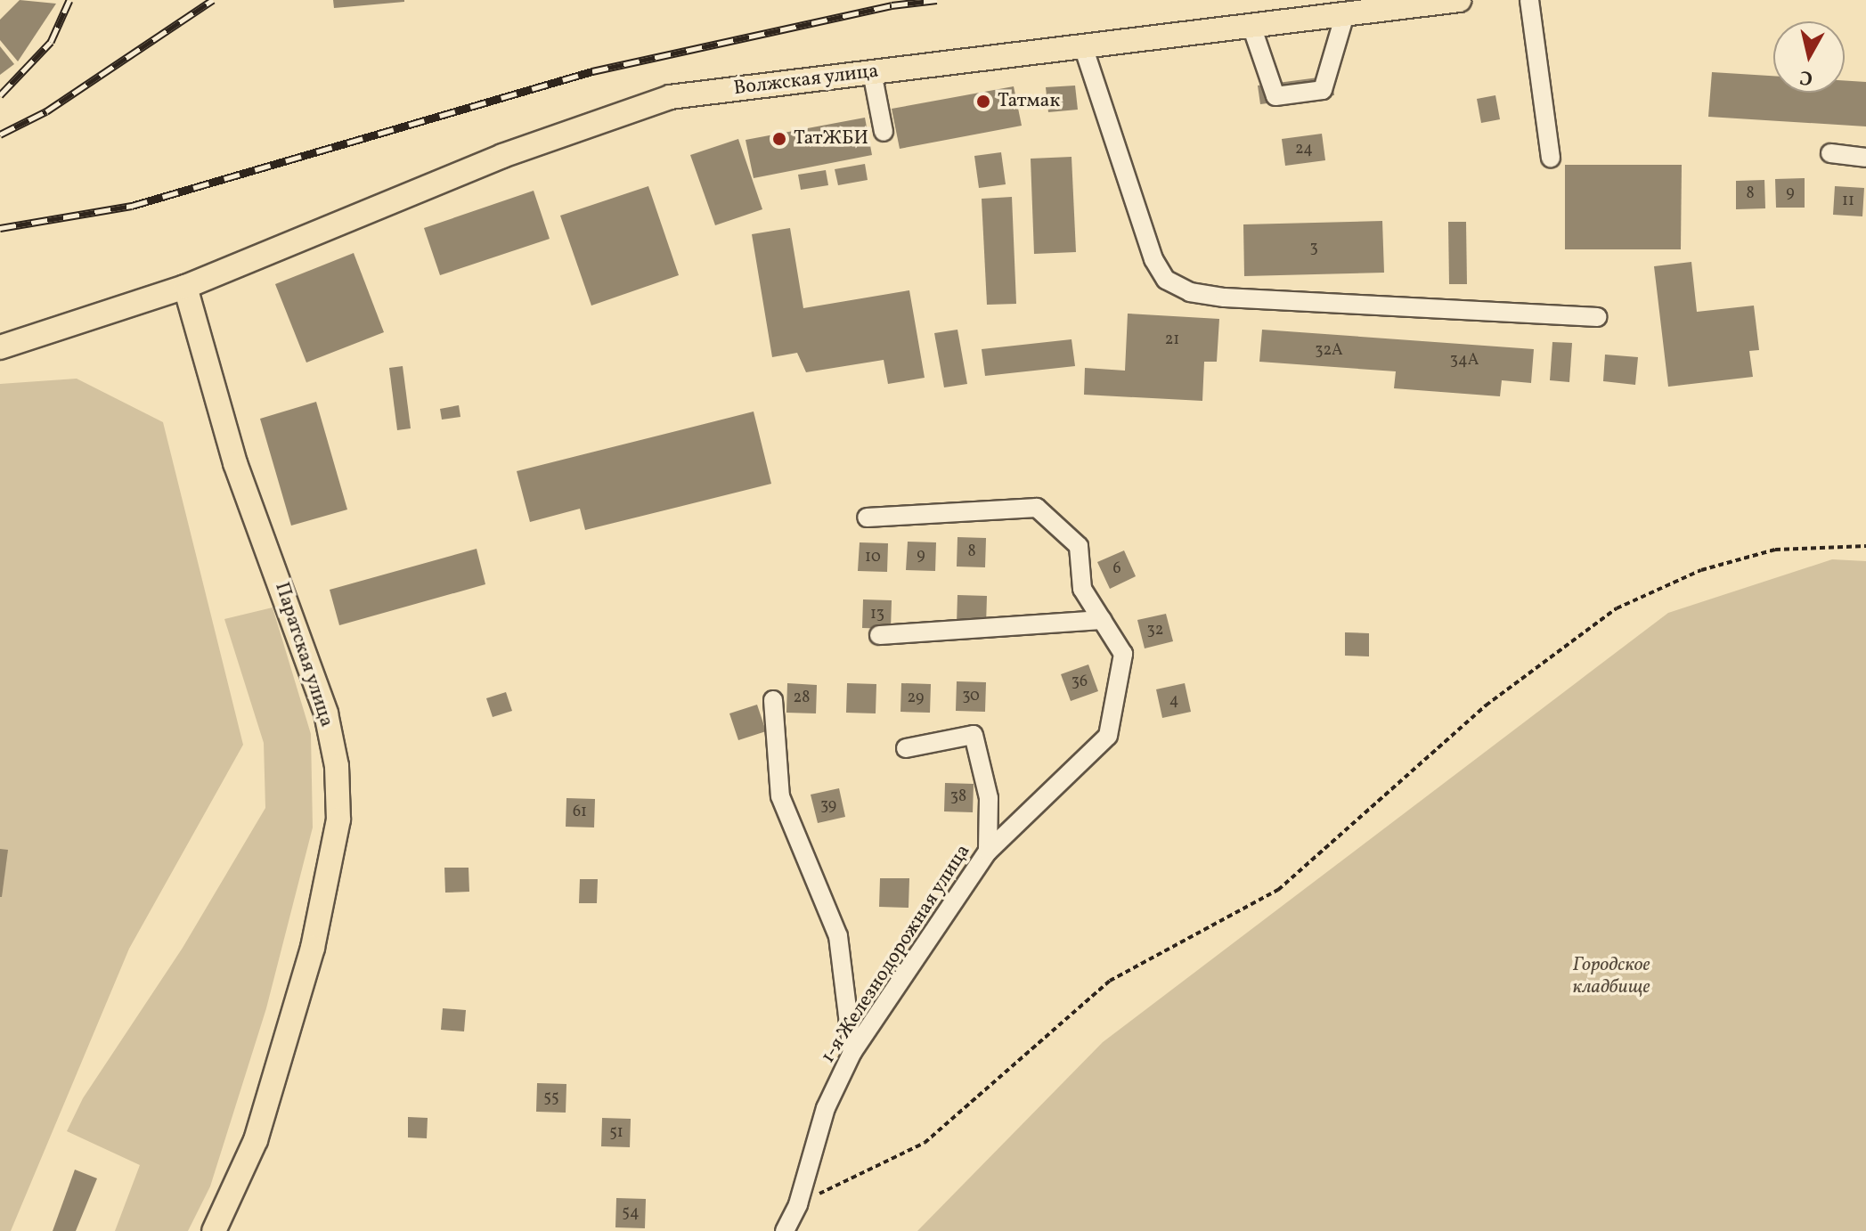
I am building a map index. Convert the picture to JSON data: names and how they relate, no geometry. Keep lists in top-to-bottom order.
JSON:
{
  "streets": {
    "main road": ["Волжская улица", "Паратская улица"],
    "street": ["1-я Железнодорожная улица"]
  },
  "crossings": [
    ["Волжская улица", "Паратская улица"]
  ],
  "parks": ["Городское кладбище"],
  "places": ["Татмак", "ТатЖБИ"],
  "house_numbers": [
    "24",
    "9",
    "8",
    "11",
    "3",
    "21",
    "32А",
    "34А",
    "8",
    "9",
    "10",
    "6",
    "13",
    "32",
    "36",
    "30",
    "28",
    "29",
    "4",
    "38",
    "39",
    "61",
    "55",
    "51",
    "54"
  ],
  "north": "bottom"
}
